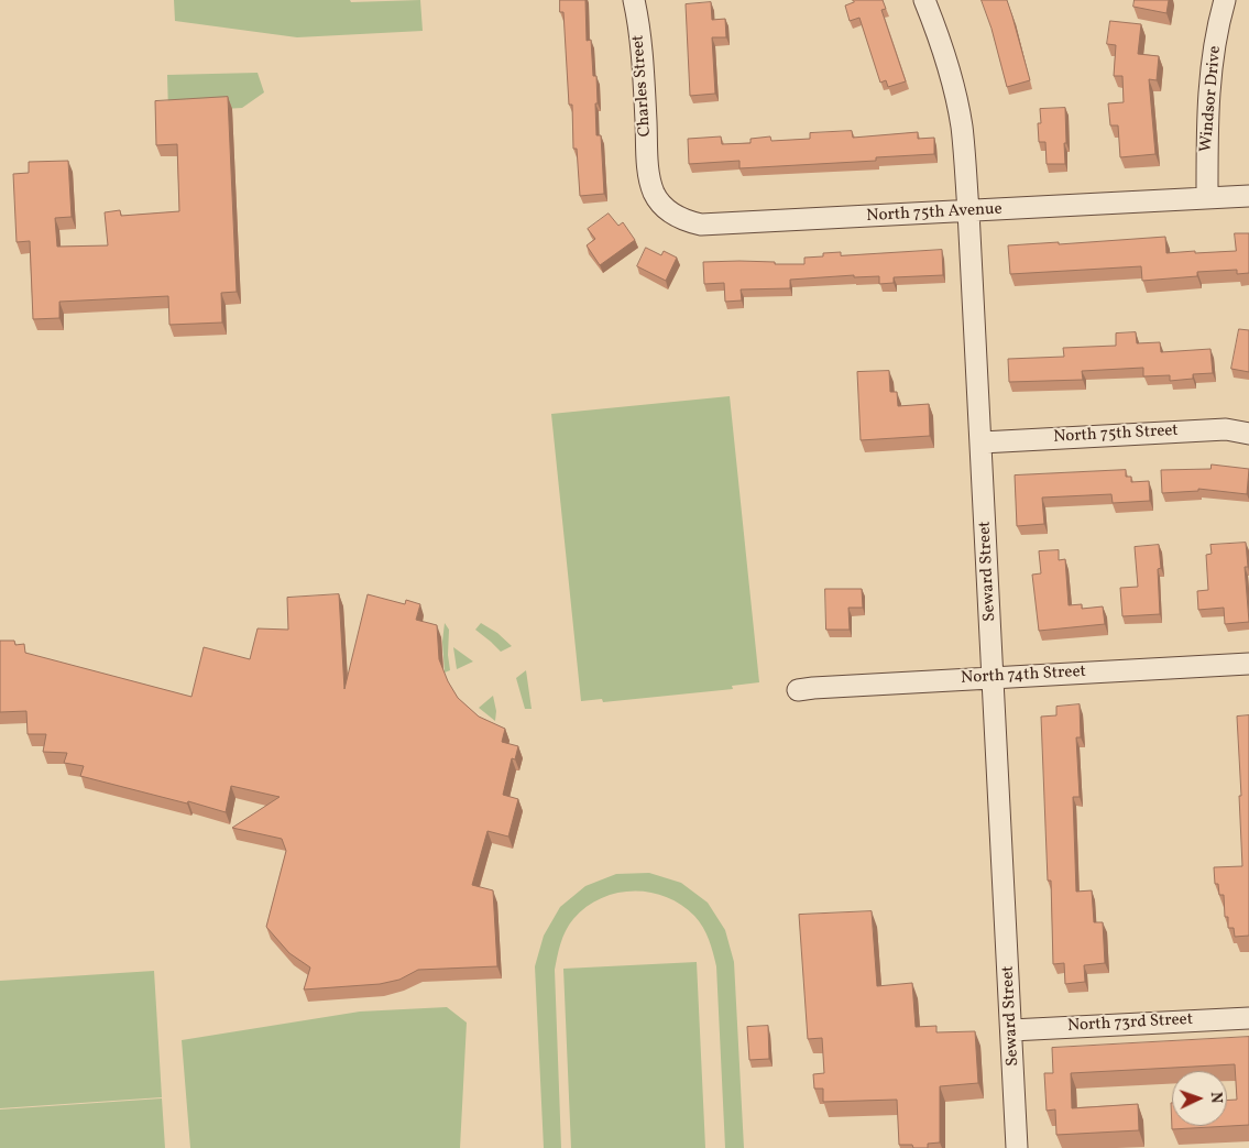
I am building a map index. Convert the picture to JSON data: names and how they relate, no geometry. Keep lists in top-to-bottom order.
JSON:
{
  "streets": {
    "street": [
      "Charles Street",
      "Windsor Drive",
      "North 75th Avenue",
      "North 75th Street",
      "Seward Street",
      "North 74th Street",
      "North 73rd Street"
    ]
  },
  "crossings": [
    ["Charles Street", "North 75th Avenue"],
    ["Windsor Drive", "North 75th Avenue"],
    ["North 75th Avenue", "Seward Street"],
    ["North 75th Street", "Seward Street"],
    ["Seward Street", "North 74th Street"],
    ["Seward Street", "North 73rd Street"]
  ],
  "north": "right"
}
